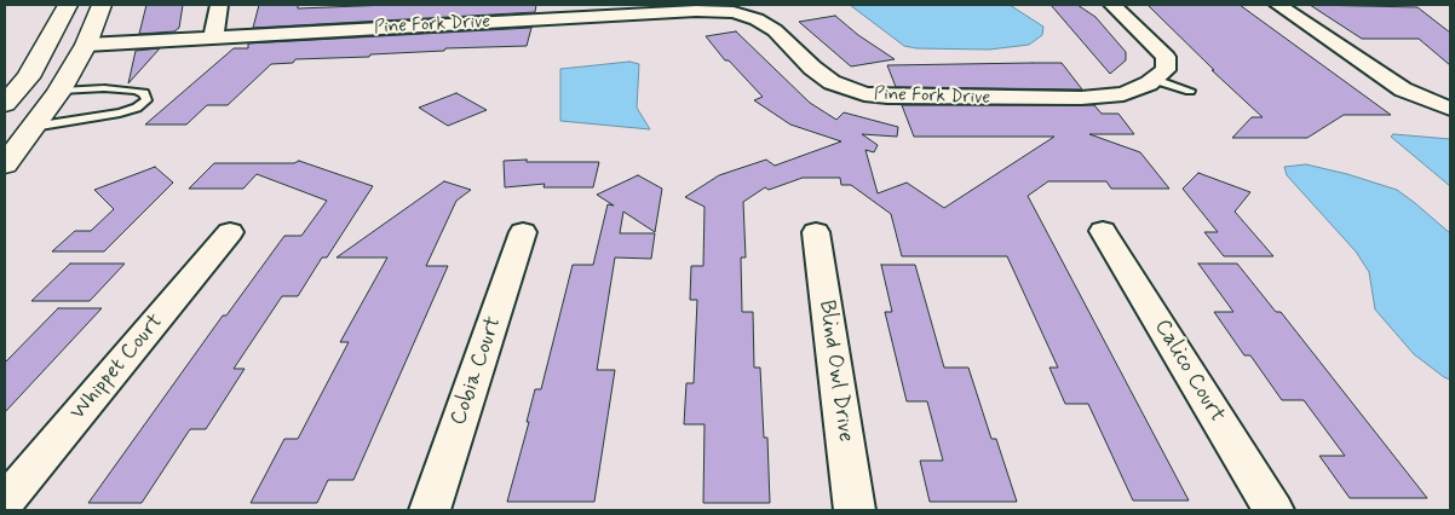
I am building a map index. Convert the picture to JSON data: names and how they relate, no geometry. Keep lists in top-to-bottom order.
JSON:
{
  "streets": {
    "street": [
      "Pine Fork Drive",
      "Whippet Court",
      "Cobia Court",
      "Blind Owl Drive",
      "Calico Court"
    ]
  }
}
